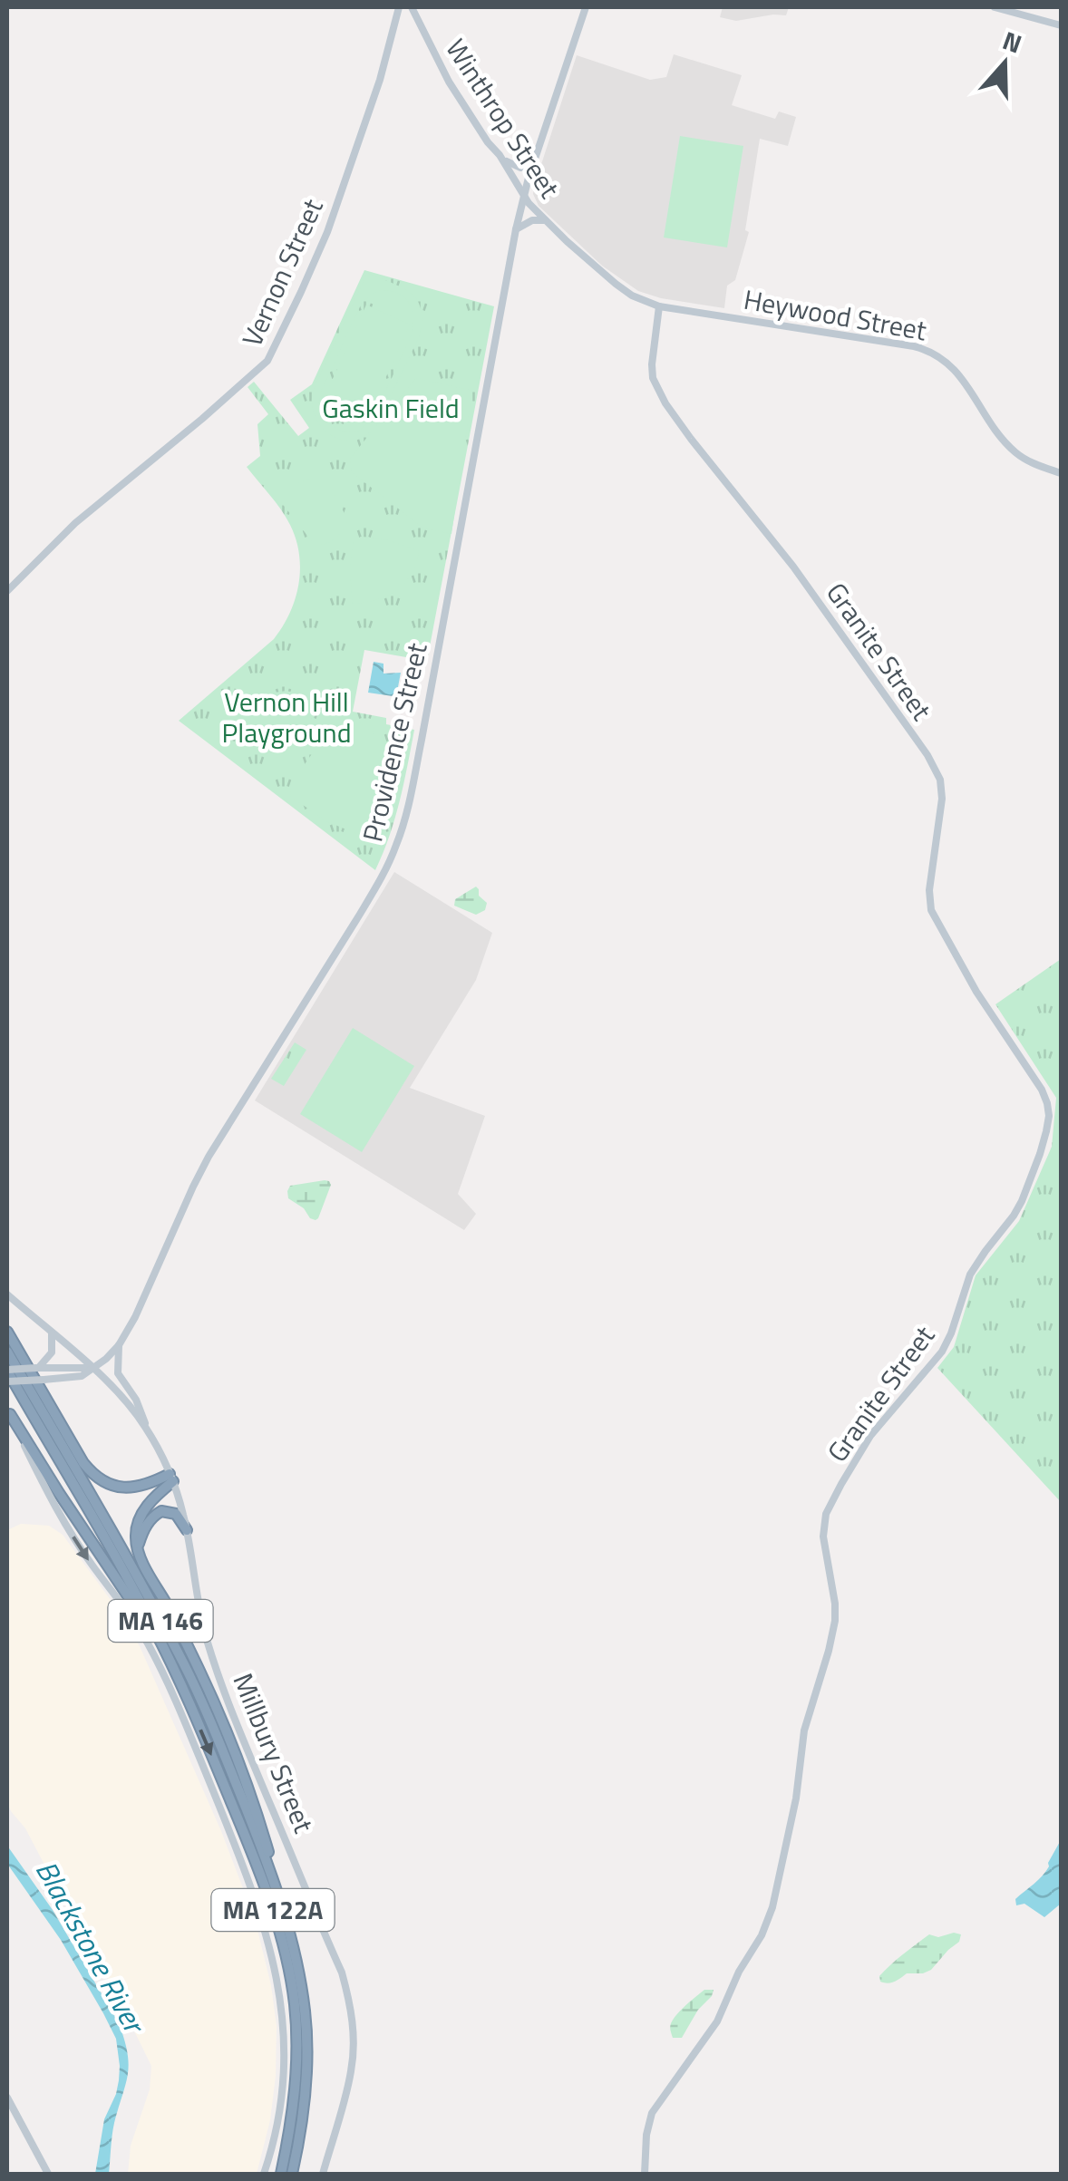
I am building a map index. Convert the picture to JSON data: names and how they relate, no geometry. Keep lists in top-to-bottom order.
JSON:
{
  "streets": {
    "highway": ["MA 146", "MA 122A"],
    "street": [
      "Winthrop Street",
      "Vernon Street",
      "Heywood Street",
      "Granite Street",
      "Providence Street",
      "Millbury Street"
    ]
  },
  "crossings": [
    ["Winthrop Street", "Heywood Street"],
    ["Winthrop Street", "Granite Street"],
    ["Winthrop Street", "Providence Street"],
    ["Heywood Street", "Granite Street"],
    ["Providence Street", "Millbury Street"],
    ["MA 146", "MA 122A"]
  ],
  "water": ["Blackstone River"],
  "parks": ["Gaskin Field", "Vernon Hill Playground"],
  "north": "top"
}
